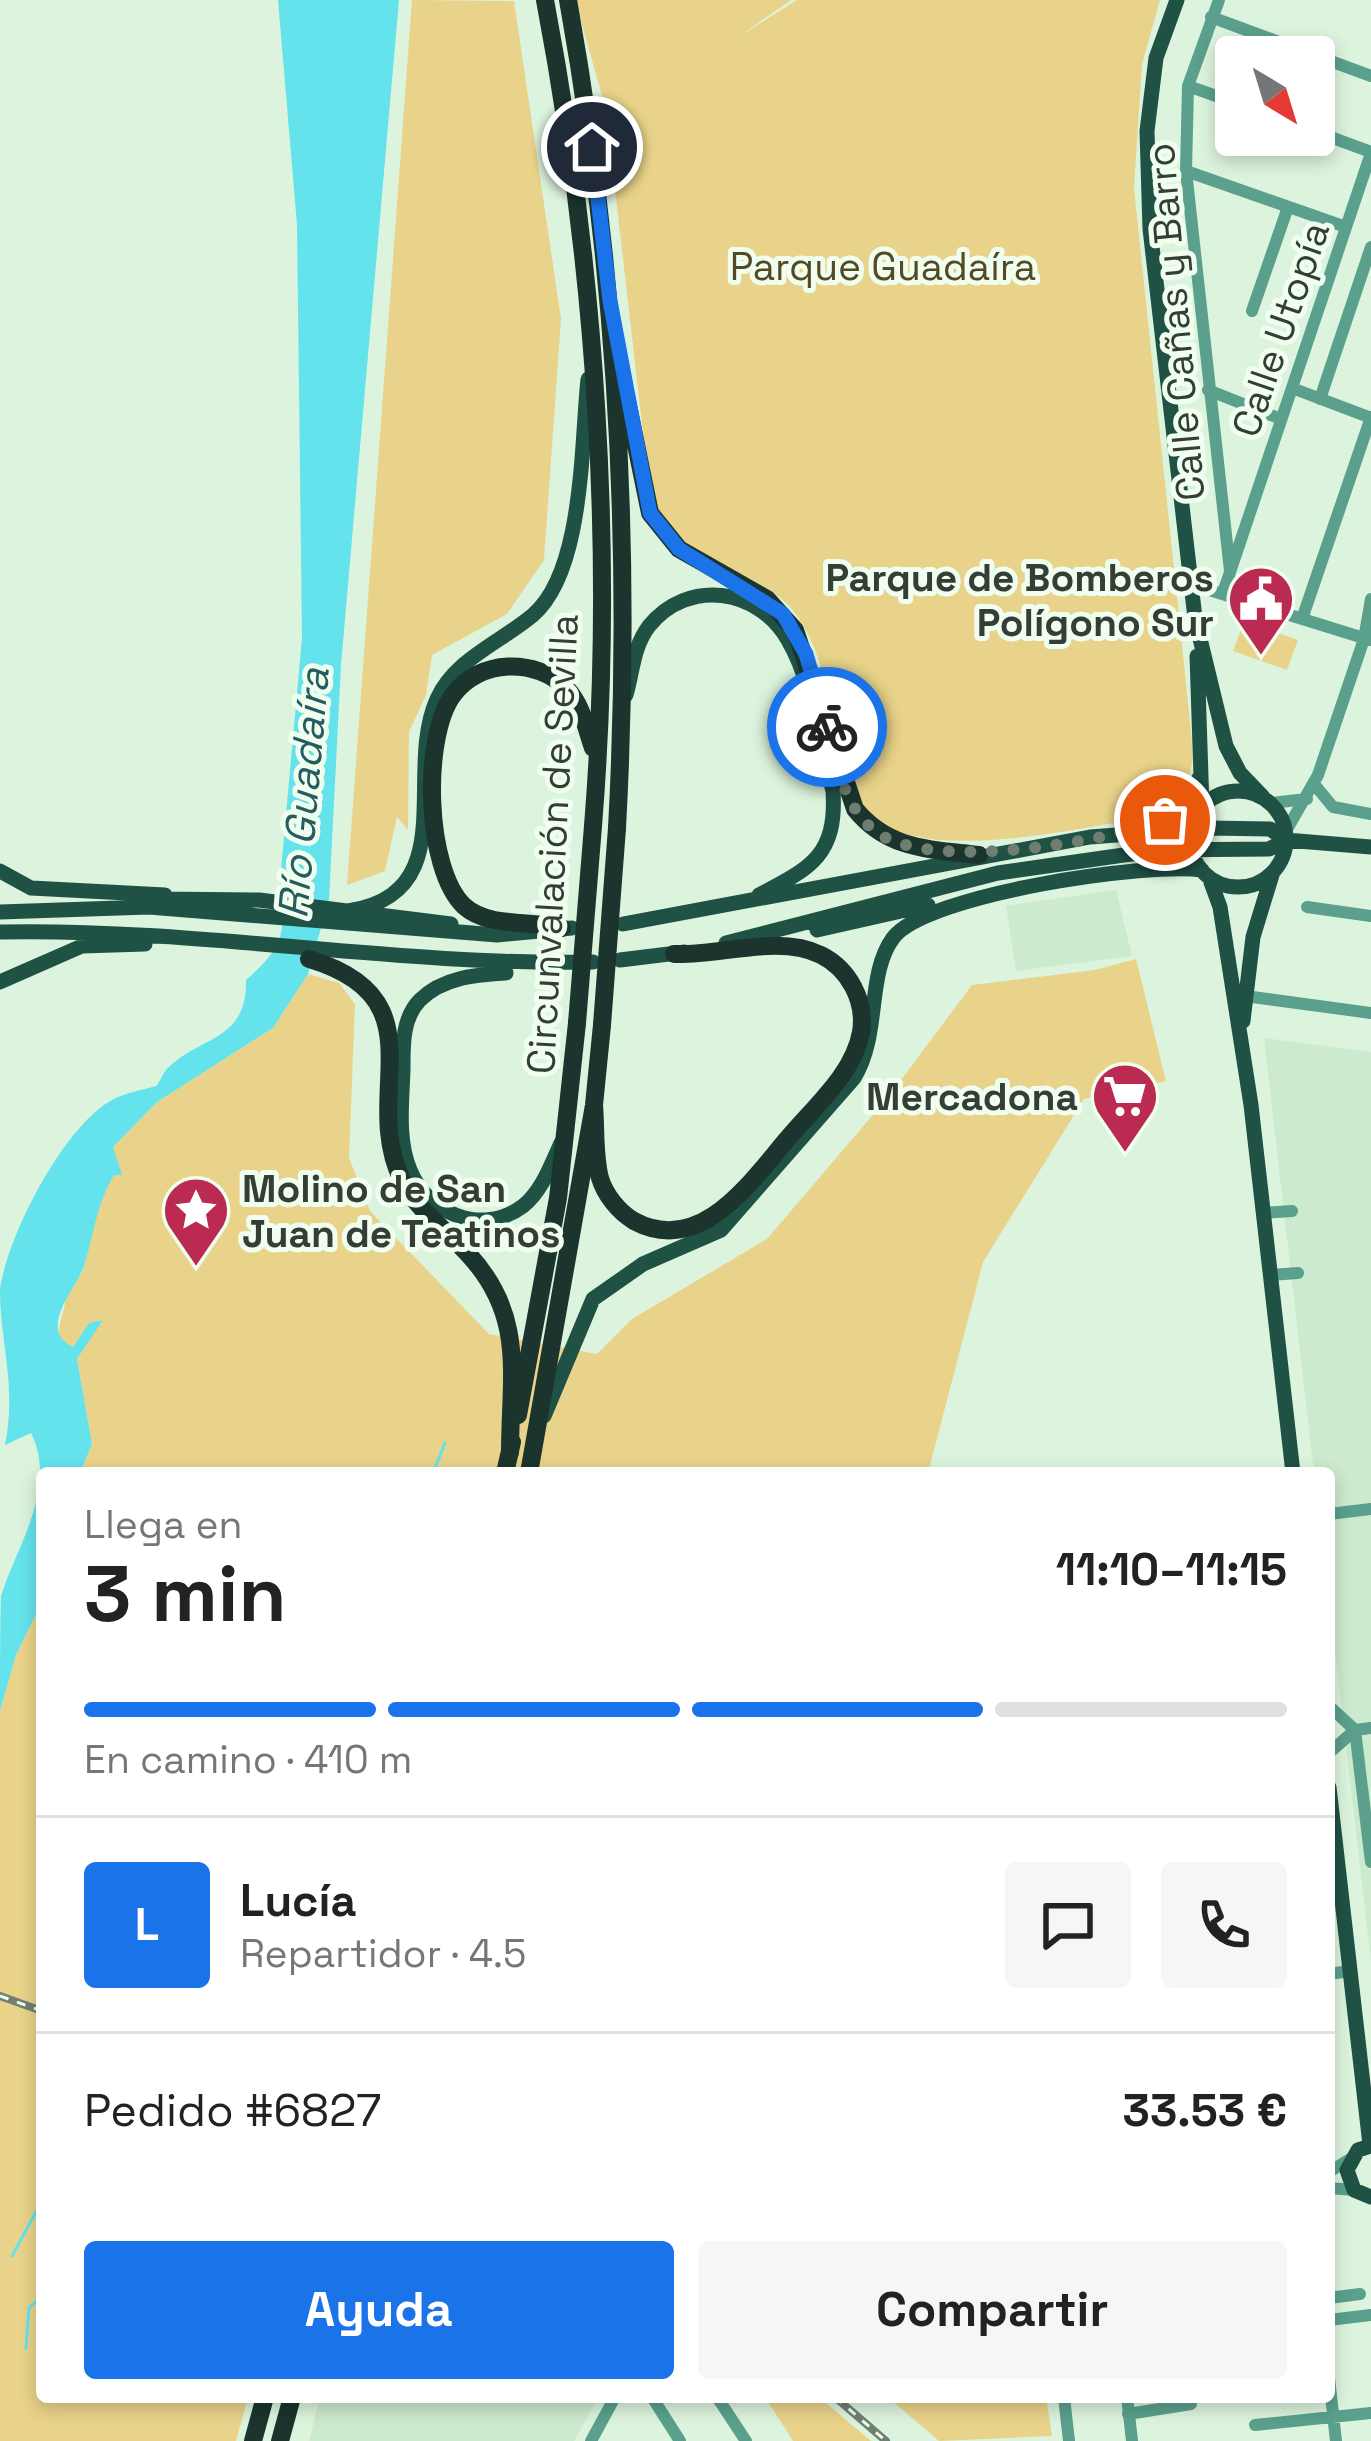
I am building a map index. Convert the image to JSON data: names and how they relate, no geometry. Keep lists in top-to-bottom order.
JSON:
{
  "streets": {
    "highway": ["Circunvalación de Sevilla"],
    "street": ["Calle Cañas y Barro", "Calle Utopía"]
  },
  "crossings": [
    ["Calle Cañas y Barro", "Calle Utopía"]
  ],
  "water": ["Río Guadaíra"],
  "parks": ["Parque Guadaíra"],
  "places": {
    "public building": ["Parque de Bomberos Polígono Sur"],
    "supermarket": ["Mercadona"],
    "place": ["Molino de San Juan de Teatinos"]
  },
  "north": "bottom right",
  "page": {
    "heading": ["3 min", "Llega en", "11:10–11:15"],
    "panel": [
      "Lucía",
      "Repartidor · 4.5",
      "Pedido #6827",
      "33.53 €"
    ],
    "bar": "En camino · 410 m",
    "round": "L",
    "buttons": ["Ayuda", "Compartir"]
  }
}
